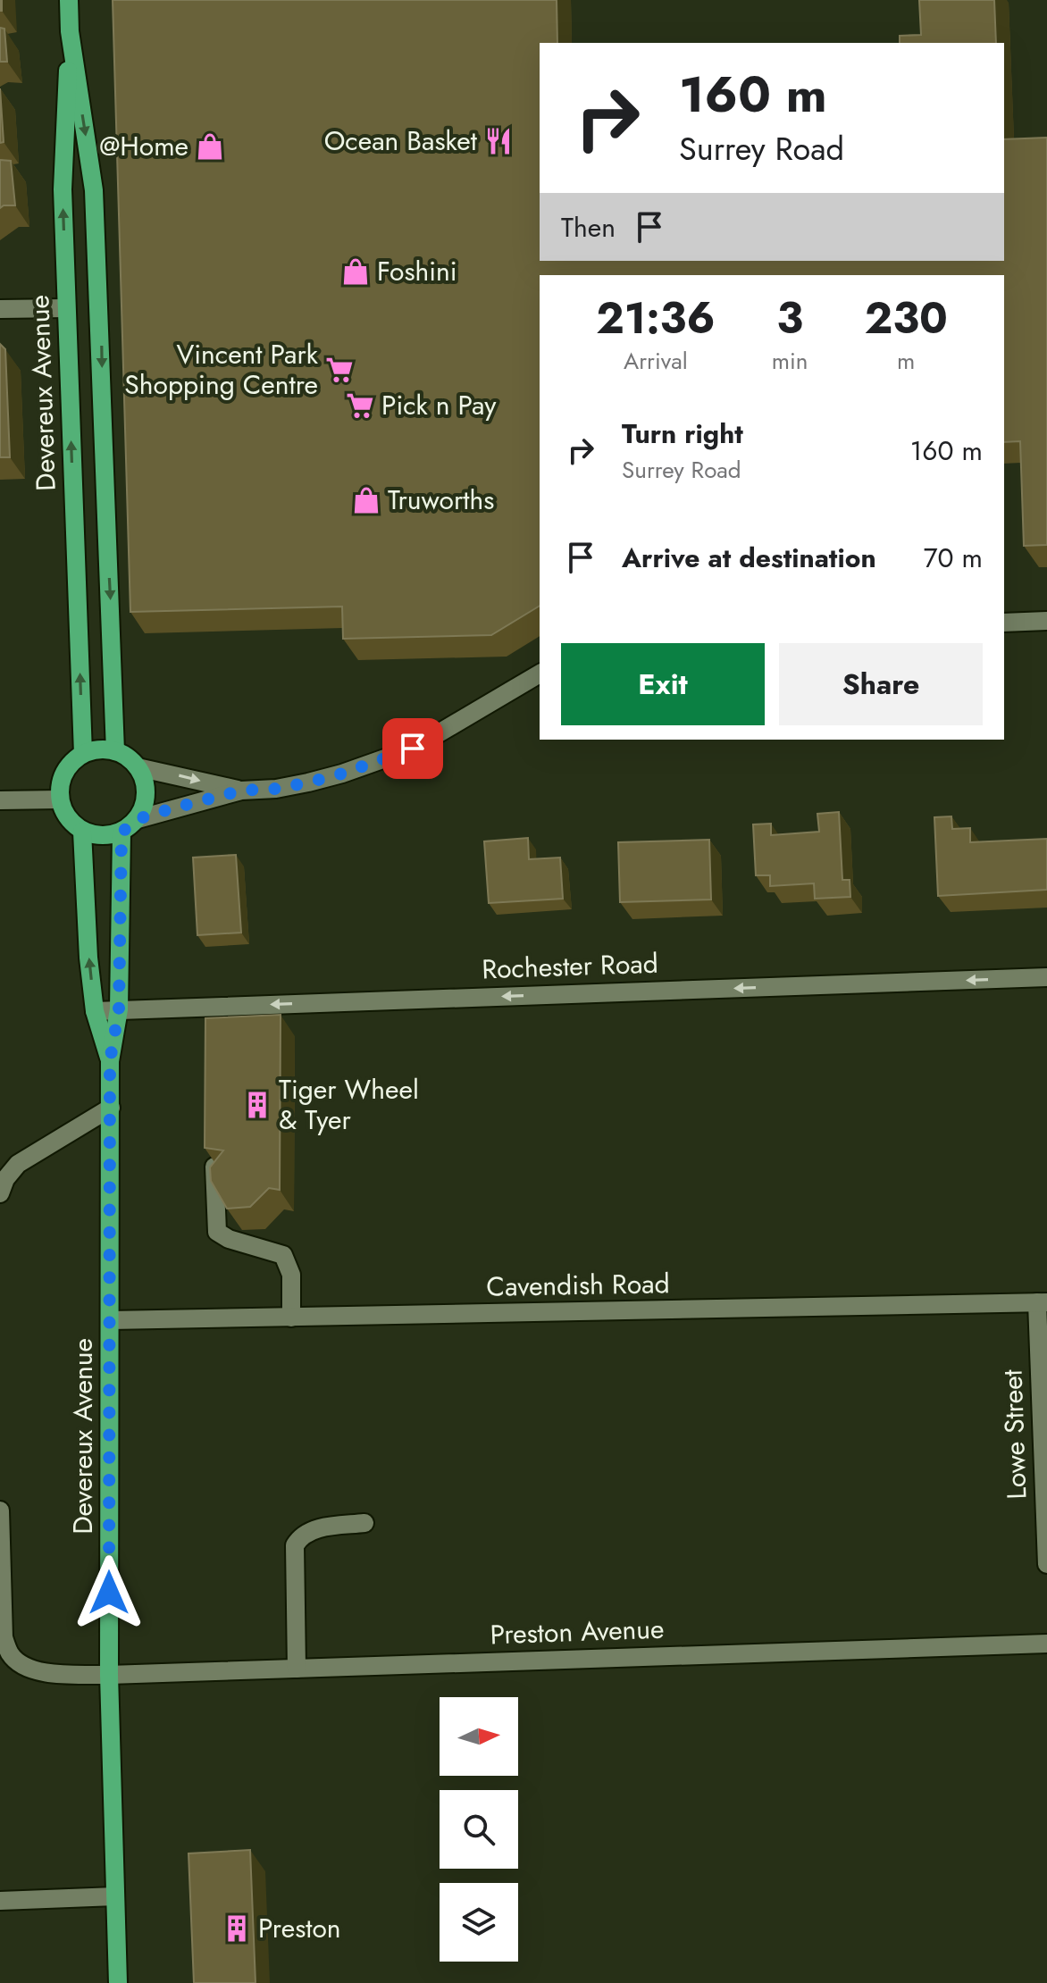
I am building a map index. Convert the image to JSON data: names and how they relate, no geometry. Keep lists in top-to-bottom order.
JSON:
{
  "streets": {
    "main road": ["Devereux Avenue"],
    "street": [
      "Rochester Road",
      "Cavendish Road",
      "Lowe Street",
      "Preston Avenue"
    ]
  },
  "crossings": [
    ["Devereux Avenue", "Rochester Road"],
    ["Devereux Avenue", "Cavendish Road"],
    ["Devereux Avenue", "Preston Avenue"],
    ["Cavendish Road", "Lowe Street"]
  ],
  "one_way": ["Rochester Road"],
  "places": {
    "restaurant": ["Ocean Basket"],
    "shop": ["@Home", "Foshini", "Truworths"],
    "supermarket": ["Vincent Park Shopping Centre", "Pick n Pay"],
    "building": ["Tiger Wheel & Tyer", "Preston"]
  },
  "north": "right",
  "page": {
    "turn": ["160 m", "Surrey Road"],
    "then": "Then",
    "eta": [
      "21:36",
      "Arrival",
      "3",
      "min",
      "230",
      "m"
    ],
    "list": [
      {
        "name": "Turn right",
        "note": "Surrey Road",
        "value": "160 m"
      },
      {
        "name": "Arrive at destination",
        "value": "70 m"
      }
    ],
    "buttons": ["Exit", "Share"]
  }
}
